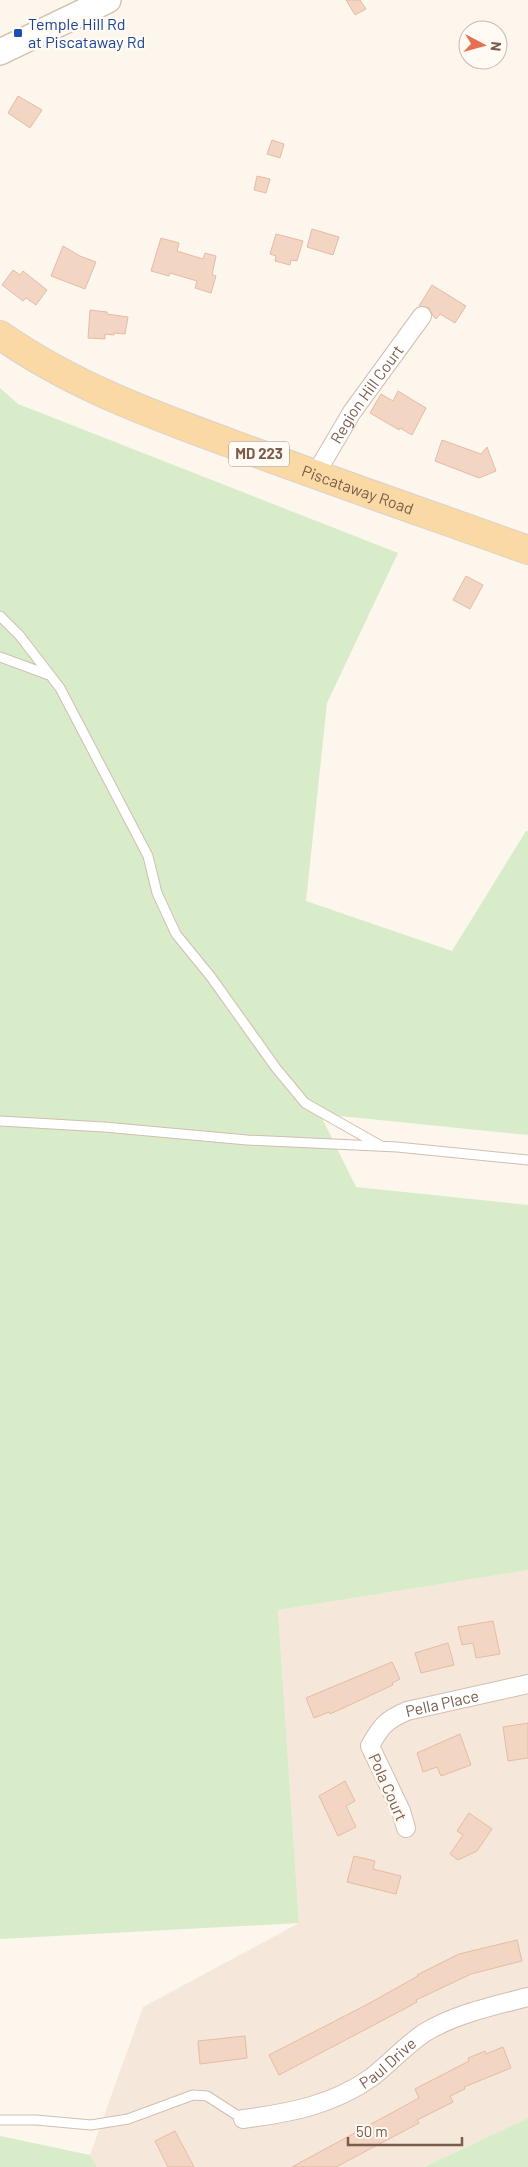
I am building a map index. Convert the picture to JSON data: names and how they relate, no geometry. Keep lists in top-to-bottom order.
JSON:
{
  "streets": {
    "main road": ["MD 223", "Piscataway Road"],
    "street": [
      "Region Hill Court",
      "Pella Place",
      "Pola Court",
      "Paul Drive"
    ]
  },
  "crossings": [
    ["Region Hill Court", "Piscataway Road"],
    ["Pella Place", "Pola Court"]
  ],
  "places": {
    "transit": ["Temple Hill Rd at Piscataway Rd"]
  },
  "scale_bar": "50 m",
  "north": "right"
}
